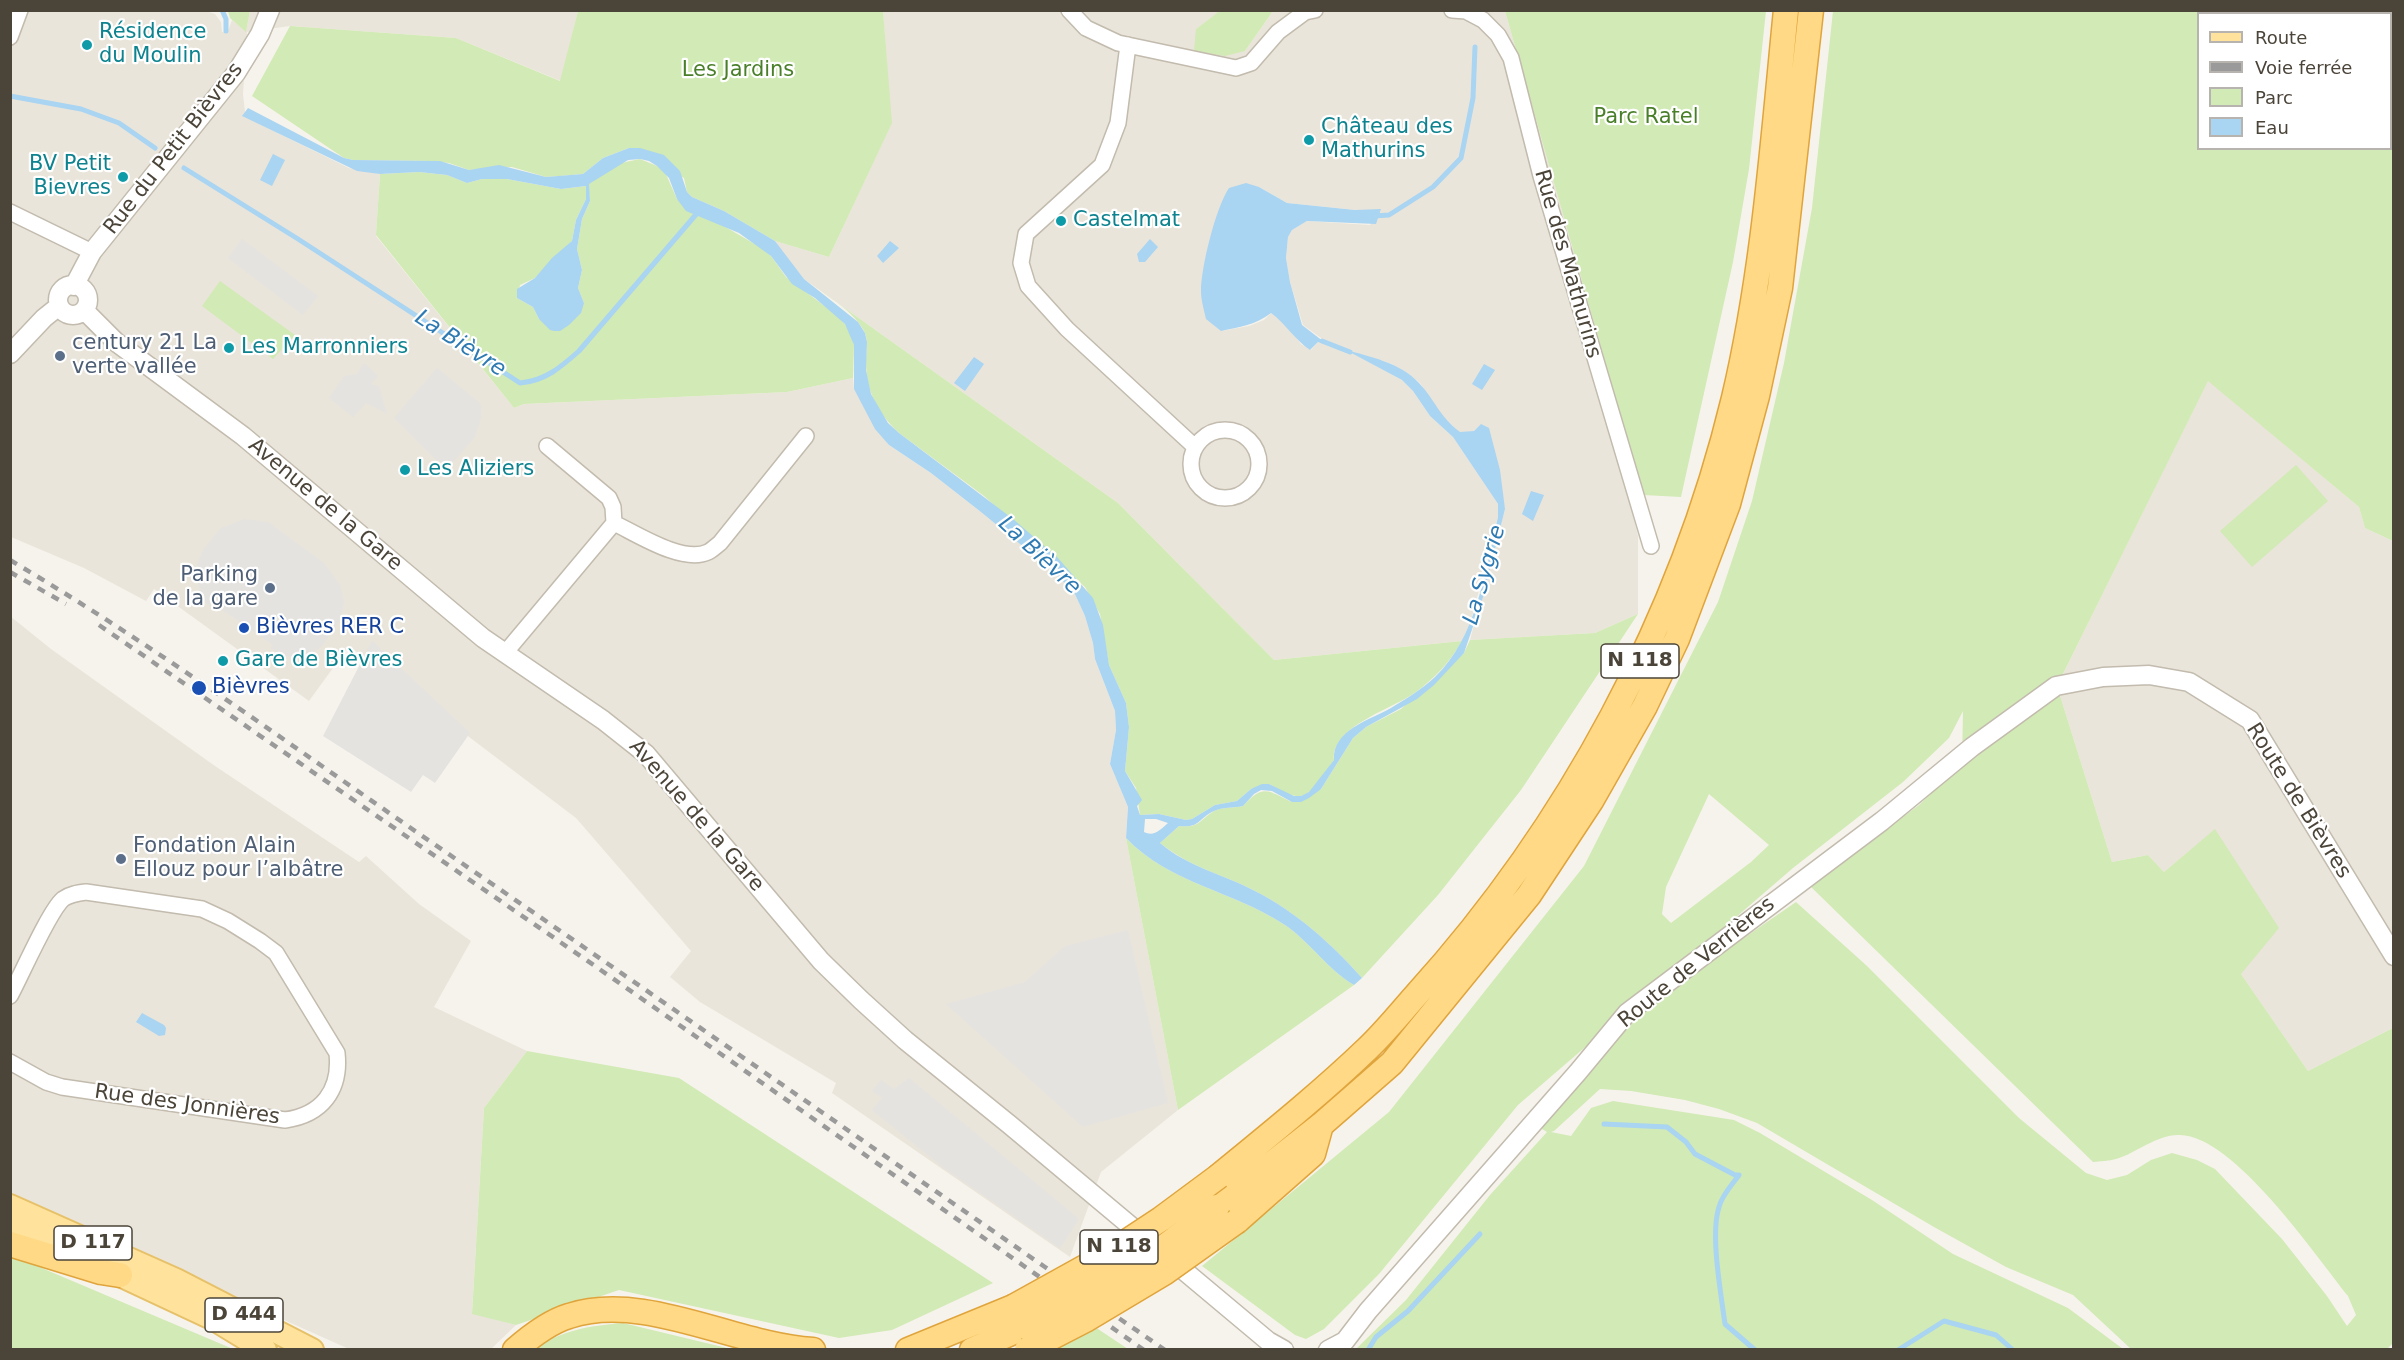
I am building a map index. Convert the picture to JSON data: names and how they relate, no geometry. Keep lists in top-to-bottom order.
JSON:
{
  "streets": {
    "highway": ["N 118"],
    "main road": ["D 117", "D 444"],
    "street": [
      "Rue du Petit Bièvres",
      "Rue des Mathurins",
      "Avenue de la Gare",
      "Route de Bièvres",
      "Route de Verrières",
      "Rue des Jonnières"
    ]
  },
  "crossings": [
    ["Rue du Petit Bièvres", "Avenue de la Gare"],
    ["Route de Bièvres", "Route de Verrières"],
    ["D 117", "D 444"]
  ],
  "water": ["La Bièvre", "La Sygrie"],
  "parks": ["Les Jardins", "Parc Ratel"],
  "places": [
    "Résidence du Moulin",
    "Château des Mathurins",
    "BV Petit Bievres",
    "Castelmat",
    "Les Marronniers",
    "century 21 La verte vallée",
    "Les Aliziers",
    "Parking de la gare",
    "Bièvres RER C",
    "Gare de Bièvres",
    "Bièvres",
    "Fondation Alain Ellouz pour l’albâtre"
  ],
  "legend": [
    "Route",
    "Voie ferrée",
    "Parc",
    "Eau"
  ]
}
